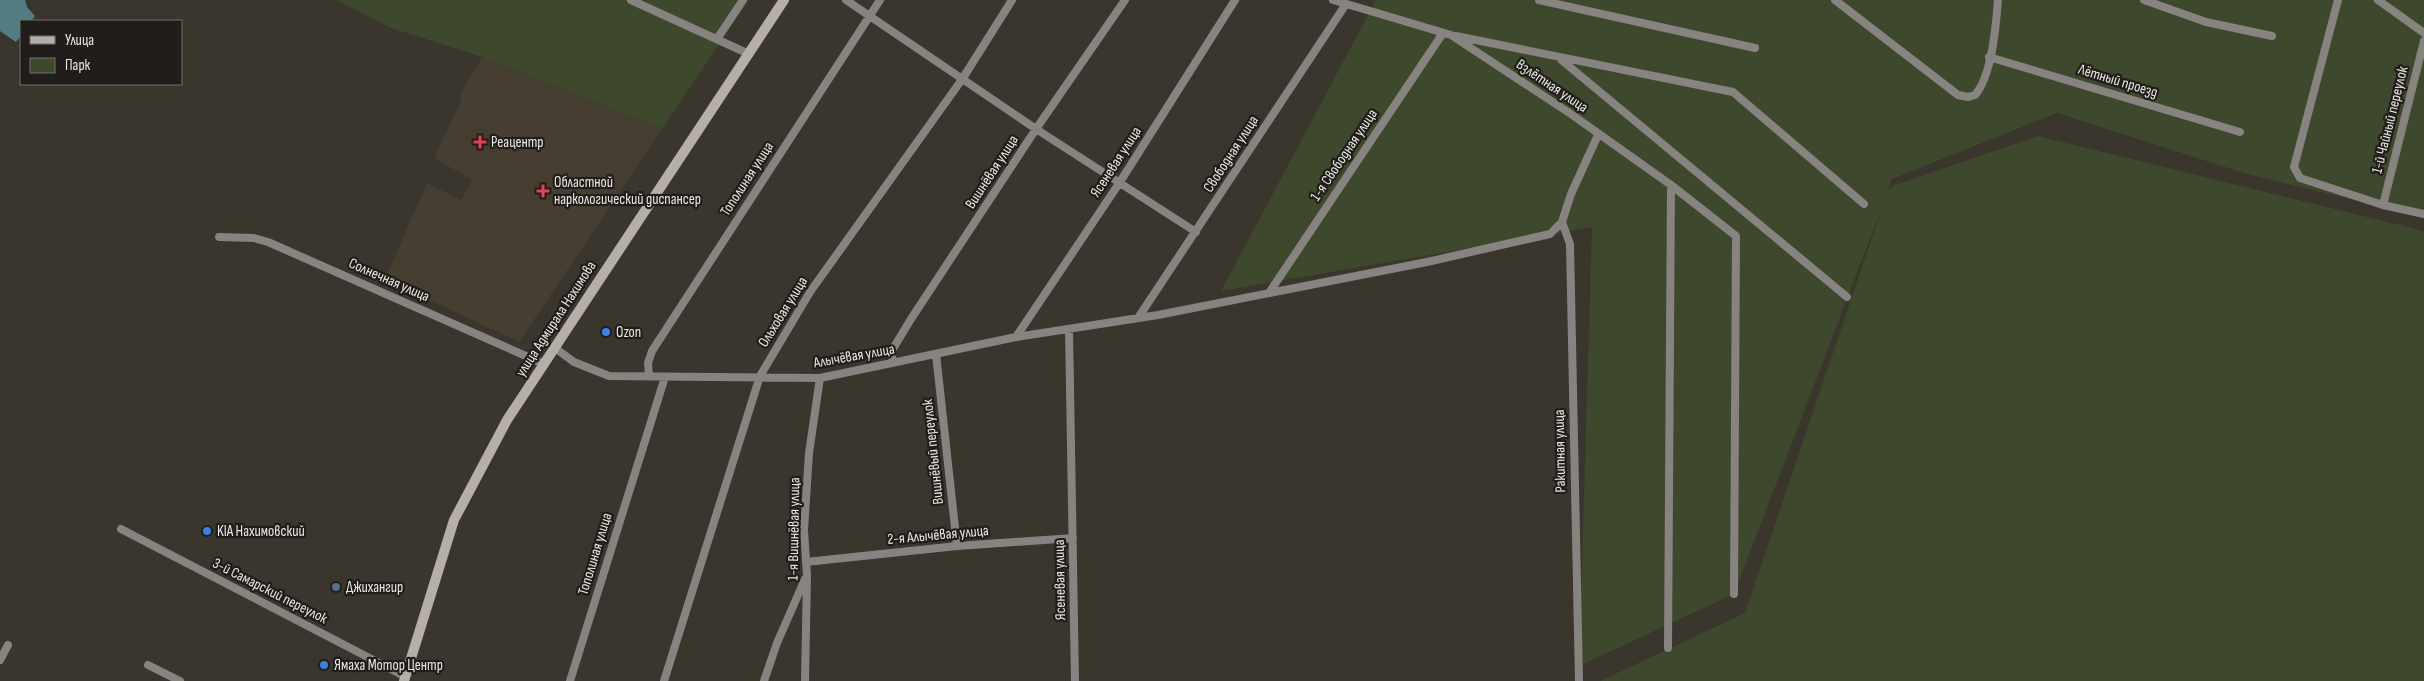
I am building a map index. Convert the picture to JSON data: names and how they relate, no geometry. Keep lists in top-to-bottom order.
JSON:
{
  "streets": {
    "main road": ["улица Адмирала Нахимова"],
    "street": [
      "Лётный проезд",
      "Взлётная улица",
      "1-й Чайный переулок",
      "Свободная улица",
      "1-я Свободная улица",
      "Ясеневая улица",
      "Вишнёвая улица",
      "Тополиная улица",
      "Солнечная улица",
      "Ольховая улица",
      "Алычёвая улица",
      "Ракитная улица",
      "Вишнёвый переулок",
      "1-я Вишнёвая улица",
      "2-я Алычёвая улица",
      "3-й Самарский переулок"
    ]
  },
  "crossings": [
    ["Взлётная улица", "Свободная улица"],
    ["Взлётная улица", "1-я Свободная улица"],
    ["Свободная улица", "Алычёвая улица"],
    ["1-я Свободная улица", "Алычёвая улица"],
    ["Ясеневая улица", "Алычёвая улица"],
    ["Ясеневая улица", "2-я Алычёвая улица"],
    ["Вишнёвая улица", "Алычёвая улица"],
    ["Тополиная улица", "Алычёвая улица"],
    ["Солнечная улица", "улица Адмирала Нахимова"],
    ["Ольховая улица", "Алычёвая улица"],
    ["улица Адмирала Нахимова", "Алычёвая улица"],
    ["улица Адмирала Нахимова", "3-й Самарский переулок"],
    ["Алычёвая улица", "Ракитная улица"],
    ["Алычёвая улица", "Вишнёвый переулок"],
    ["Алычёвая улица", "1-я Вишнёвая улица"],
    ["Вишнёвый переулок", "2-я Алычёвая улица"],
    ["1-я Вишнёвая улица", "2-я Алычёвая улица"]
  ],
  "places": {
    "health": ["Реацентр", "Областной наркологический диспансер"],
    "other": [
      "Ozon",
      "KIA Нахимовский",
      "Джихангир",
      "Ямаха Мотор Центр"
    ]
  },
  "legend": ["Улица", "Парк"]
}
